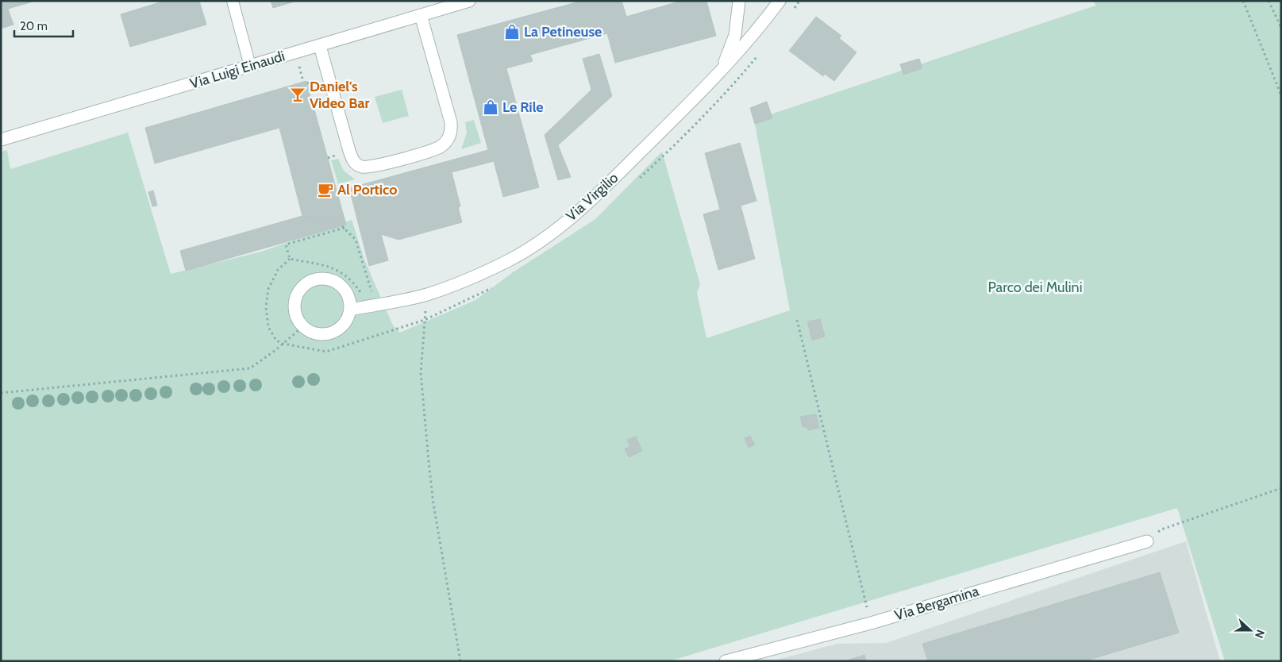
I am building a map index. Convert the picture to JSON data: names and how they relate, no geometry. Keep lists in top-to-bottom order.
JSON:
{
  "streets": {
    "street": ["Via Luigi Einaudi", "Via Virgilio", "Via Bergamina"]
  },
  "parks": ["Parco dei Mulini"],
  "places": {
    "shop": ["La Petineuse", "Le Rile"],
    "bar": ["Daniel's Video Bar"],
    "cafe": ["Al Portico"]
  },
  "scale_bar": "20 m",
  "north": "right"
}
